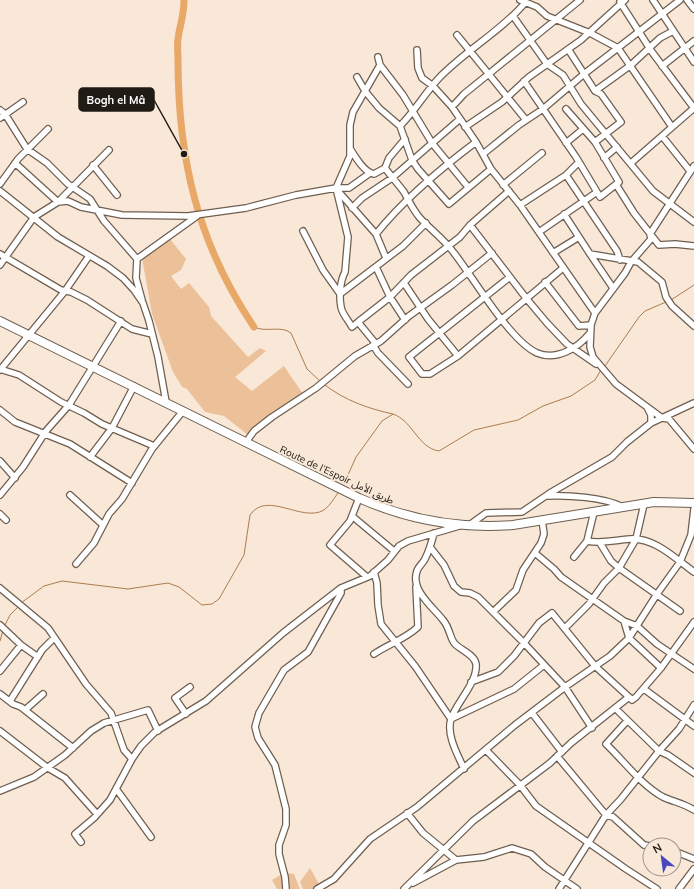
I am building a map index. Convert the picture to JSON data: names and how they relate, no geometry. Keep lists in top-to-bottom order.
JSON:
{
  "streets": {
    "highway": ["Route de l’Espoir طريق الأمل"]
  },
  "places": ["Bogh el Mâ"],
  "north": "top left"
}
